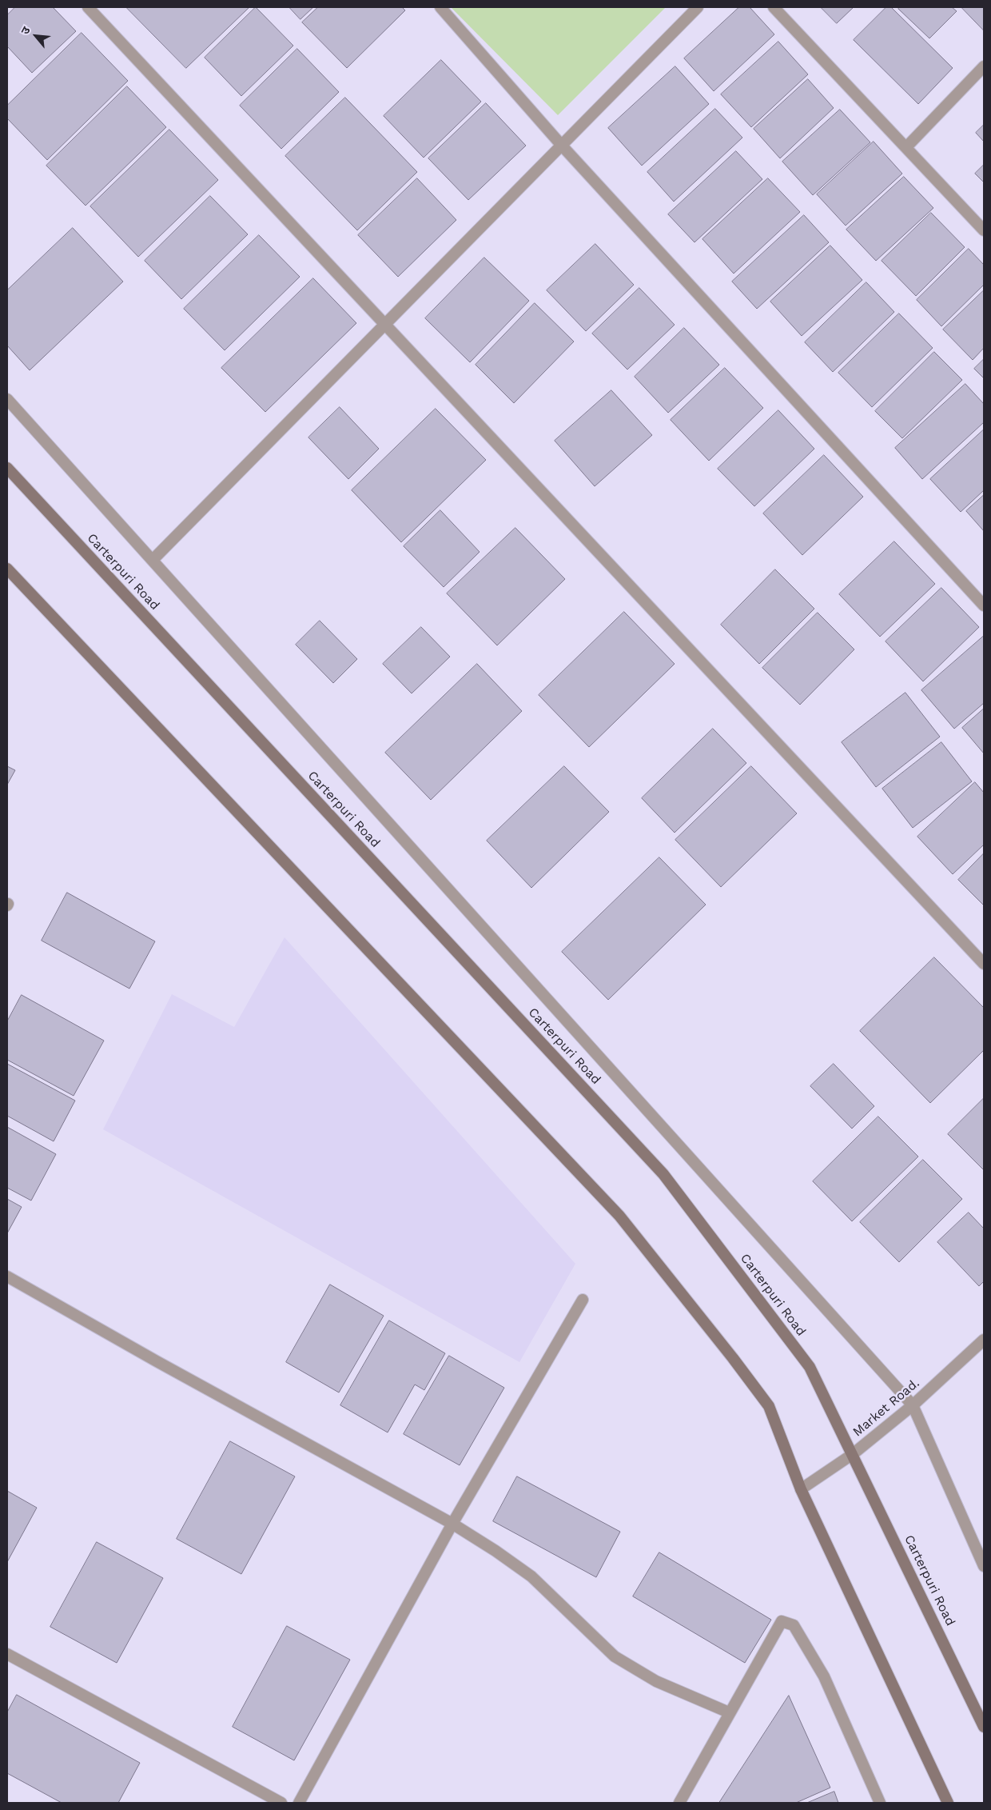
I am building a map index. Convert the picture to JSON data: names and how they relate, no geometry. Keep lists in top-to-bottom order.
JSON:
{
  "streets": {
    "main road": ["Carterpuri Road"],
    "street": ["Market Road."]
  },
  "crossings": [
    ["Carterpuri Road", "Market Road."]
  ],
  "north": "top left"
}
